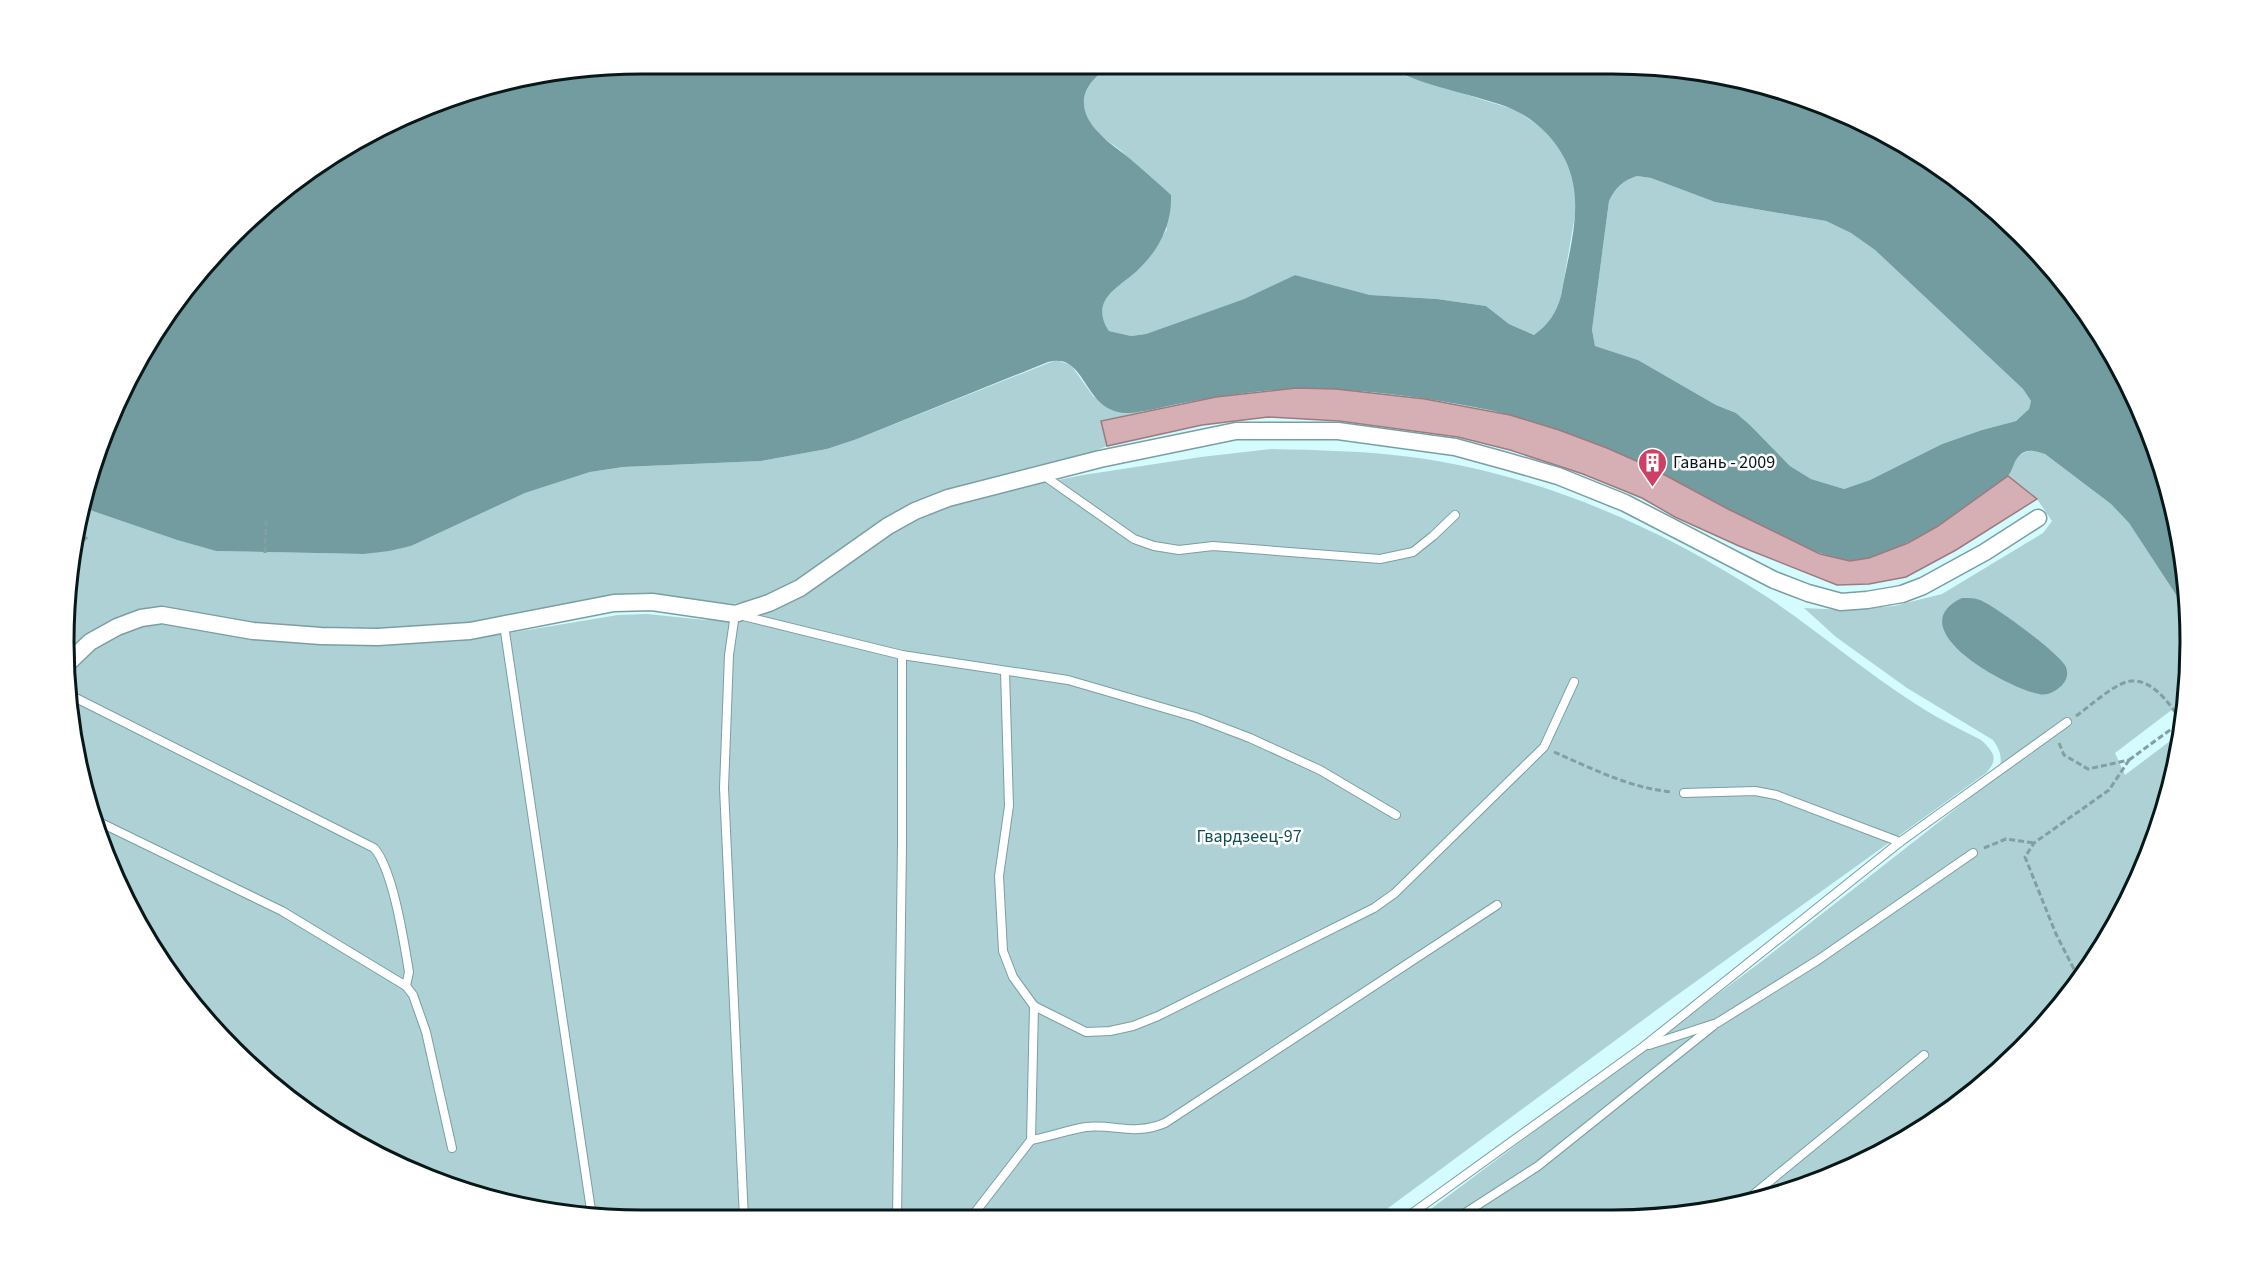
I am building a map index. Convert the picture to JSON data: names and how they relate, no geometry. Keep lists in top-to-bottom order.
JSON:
{
  "parks": ["Гвардзеец-97"],
  "places": {
    "building": ["Гавань - 2009"]
  }
}
